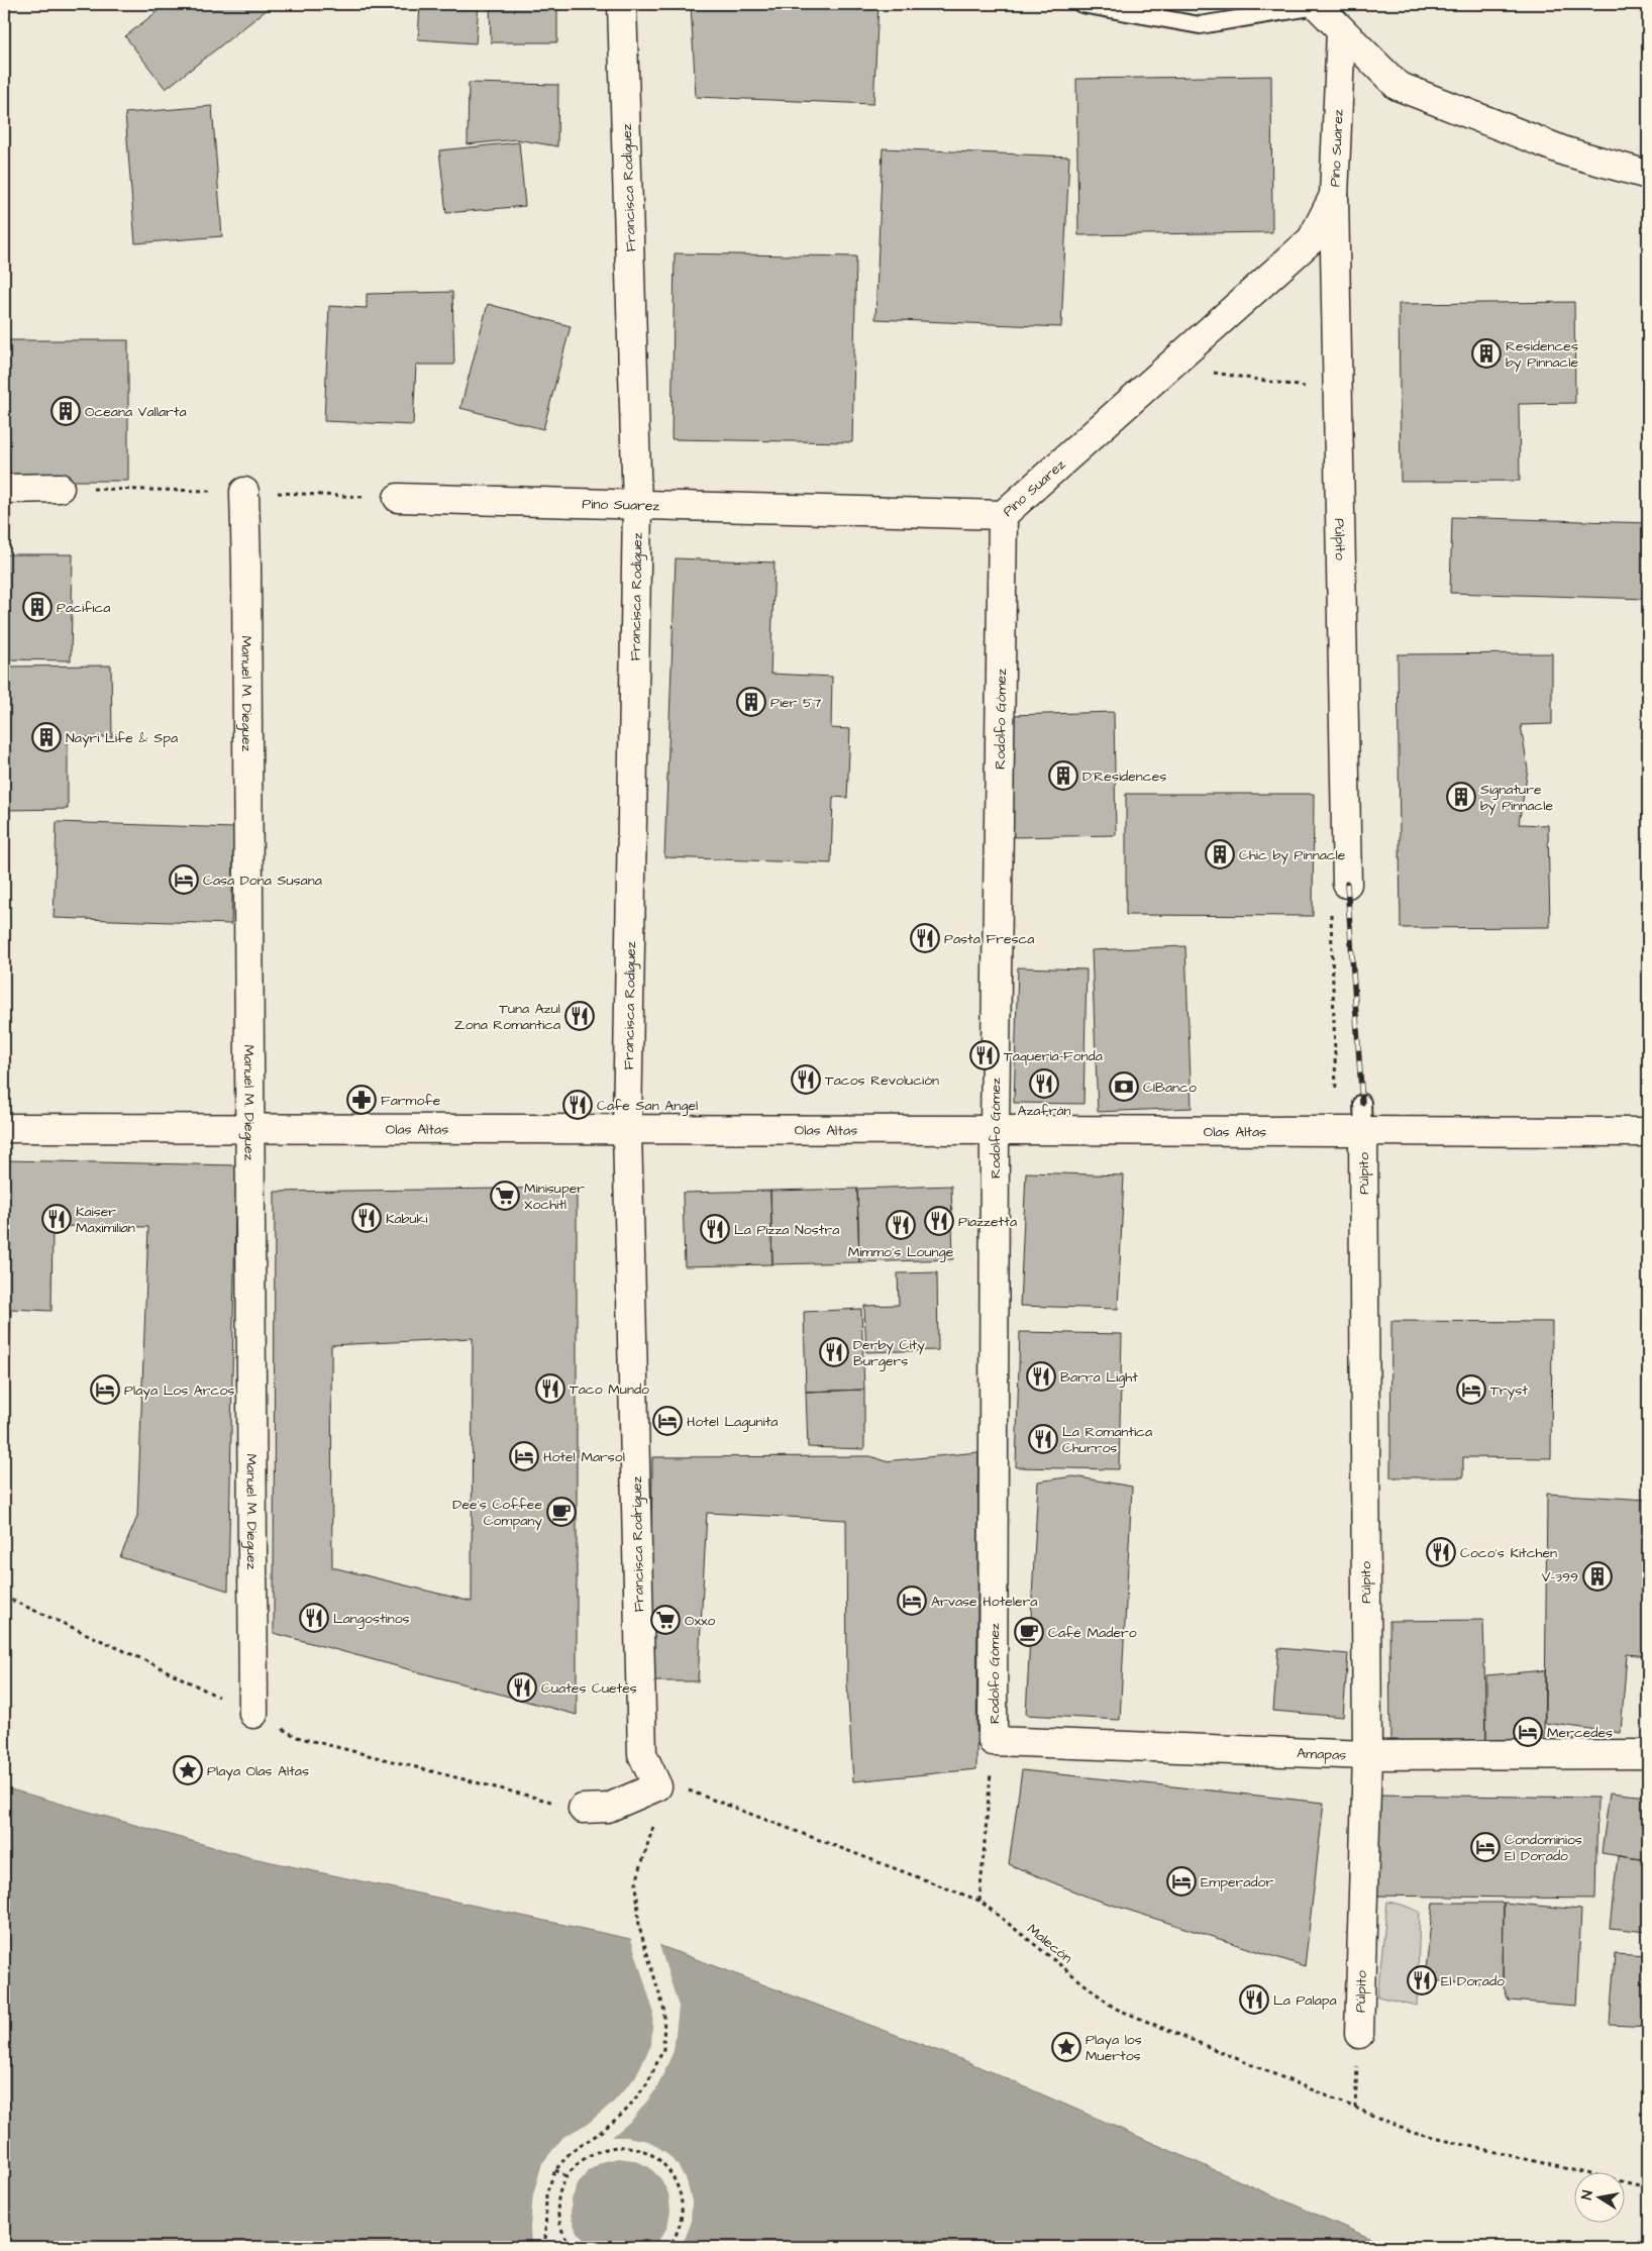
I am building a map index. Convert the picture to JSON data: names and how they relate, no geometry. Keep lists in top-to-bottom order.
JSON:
{
  "streets": {
    "street": [
      "Pino Suarez",
      "Francisca Rodiguez",
      "Púlpito",
      "Manuel M. Dieguez",
      "Rodolfo Gómez",
      "Olas Altas",
      "Francisca Rodríguez",
      "Amapas"
    ],
    "path": ["Malecón"]
  },
  "crossings": [
    ["Pino Suarez", "Francisca Rodiguez"],
    ["Pino Suarez", "Púlpito"],
    ["Pino Suarez", "Rodolfo Gómez"],
    ["Francisca Rodiguez", "Olas Altas"],
    ["Francisca Rodiguez", "Francisca Rodríguez"],
    ["Púlpito", "Olas Altas"],
    ["Púlpito", "Amapas"],
    ["Manuel M. Dieguez", "Olas Altas"],
    ["Rodolfo Gómez", "Olas Altas"],
    ["Rodolfo Gómez", "Amapas"],
    ["Olas Altas", "Francisca Rodríguez"],
    ["Francisca Rodríguez", "Malecón"]
  ],
  "places": {
    "building": [
      "Residences by Pinnacle",
      "Oceana Vallarta",
      "Pacifica",
      "Pier 57",
      "Nayri Life & Spa",
      "D'Residences",
      "Signature by Pinnacle",
      "Chic by Pinnacle",
      "V-399"
    ],
    "hotel": [
      "Casa Dona Susana",
      "Playa Los Arcos",
      "Tryst",
      "Hotel Lagunita",
      "Hotel Marsol",
      "Arvase Hotelera",
      "Mercedes",
      "Condominios El Dorado",
      "Emperador"
    ],
    "restaurant": [
      "Pasta Fresca",
      "Tuna Azul Zona Romantica",
      "Taqueria-Fonda",
      "Tacos Revolución",
      "Azafrán",
      "Cafe San Angel",
      "Kabuki",
      "Kaiser Maximilian",
      "Piazzetta",
      "Mimmo's Lounge",
      "La Pizza Nostra",
      "Derby City Burgers",
      "Barra Light",
      "Taco Mundo",
      "La Romantica Churros",
      "Coco's Kitchen",
      "Langostinos",
      "Cuates Cuetes",
      "El Dorado",
      "La Palapa"
    ],
    "bank": ["CIBanco"],
    "pharmacy": ["Farmofe"],
    "supermarket": ["Minisuper Xochitl", "Oxxo"],
    "cafe": ["Dee's Coffee Company", "Café Madero"],
    "place": ["Playa Olas Altas", "Playa los Muertos"]
  },
  "north": "left"
}
